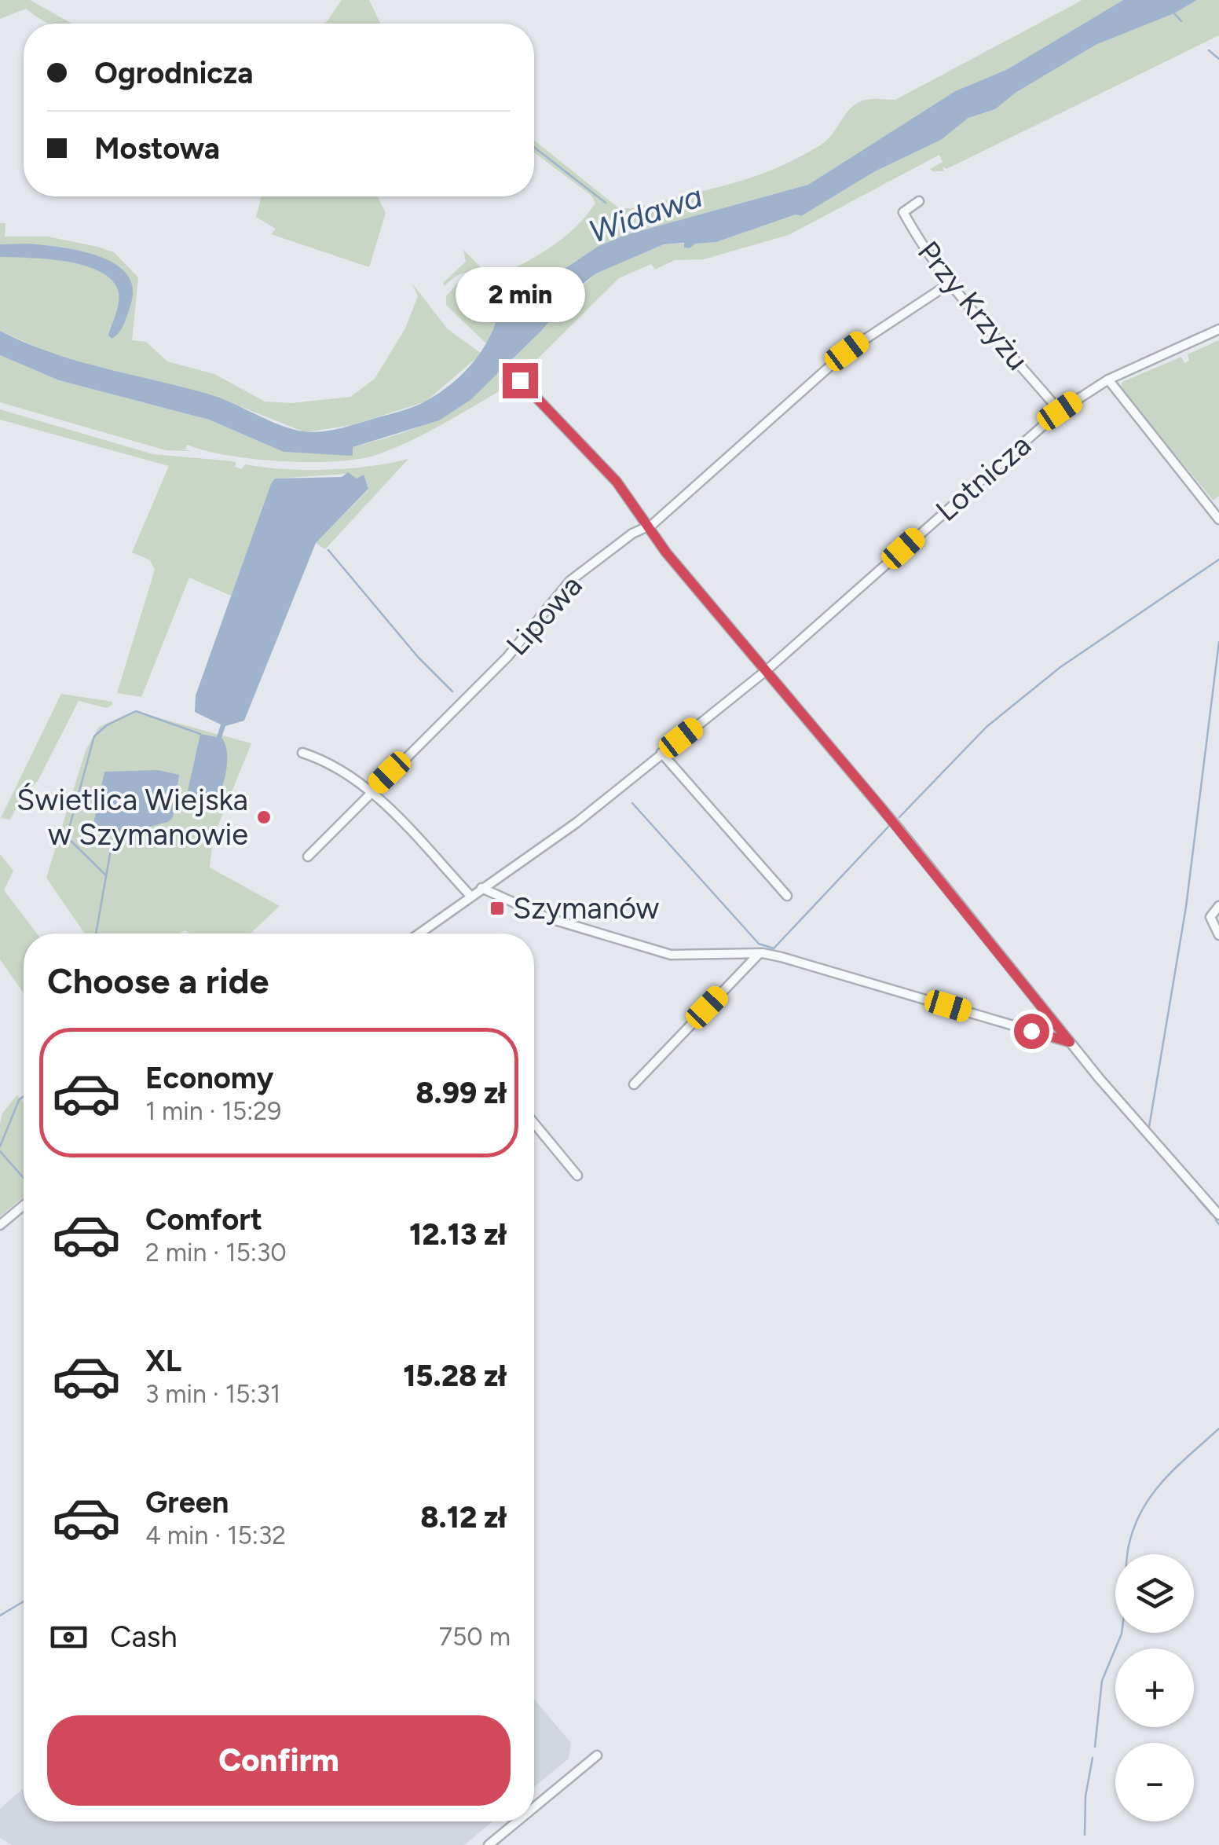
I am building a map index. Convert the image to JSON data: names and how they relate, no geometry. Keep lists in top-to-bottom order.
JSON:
{
  "streets": {
    "street": ["Przy Krzyżu", "Lotnicza", "Lipowa"]
  },
  "crossings": [
    ["Przy Krzyżu", "Lotnicza"],
    ["Przy Krzyżu", "Lipowa"]
  ],
  "water": ["Widawa"],
  "places": {
    "other": ["Świetlica Wiejska w Szymanowie"],
    "transit": ["Szymanów"]
  },
  "page": {
    "banner": ["Ogrodnicza", "Mostowa"],
    "bubble": "2 min",
    "heading": "Choose a ride",
    "list": [
      {
        "name": "Economy",
        "note": "1 min · 15:29",
        "value": "8.99 zł"
      },
      {
        "name": "Comfort",
        "note": "2 min · 15:30",
        "value": "12.13 zł"
      },
      {
        "name": "XL",
        "note": "3 min · 15:31",
        "value": "15.28 zł"
      },
      {
        "name": "Green",
        "note": "4 min · 15:32",
        "value": "8.12 zł"
      }
    ],
    "map_buttons": ["+", "−"],
    "pay": ["Cash", "750 m"],
    "buttons": "Confirm"
  }
}
